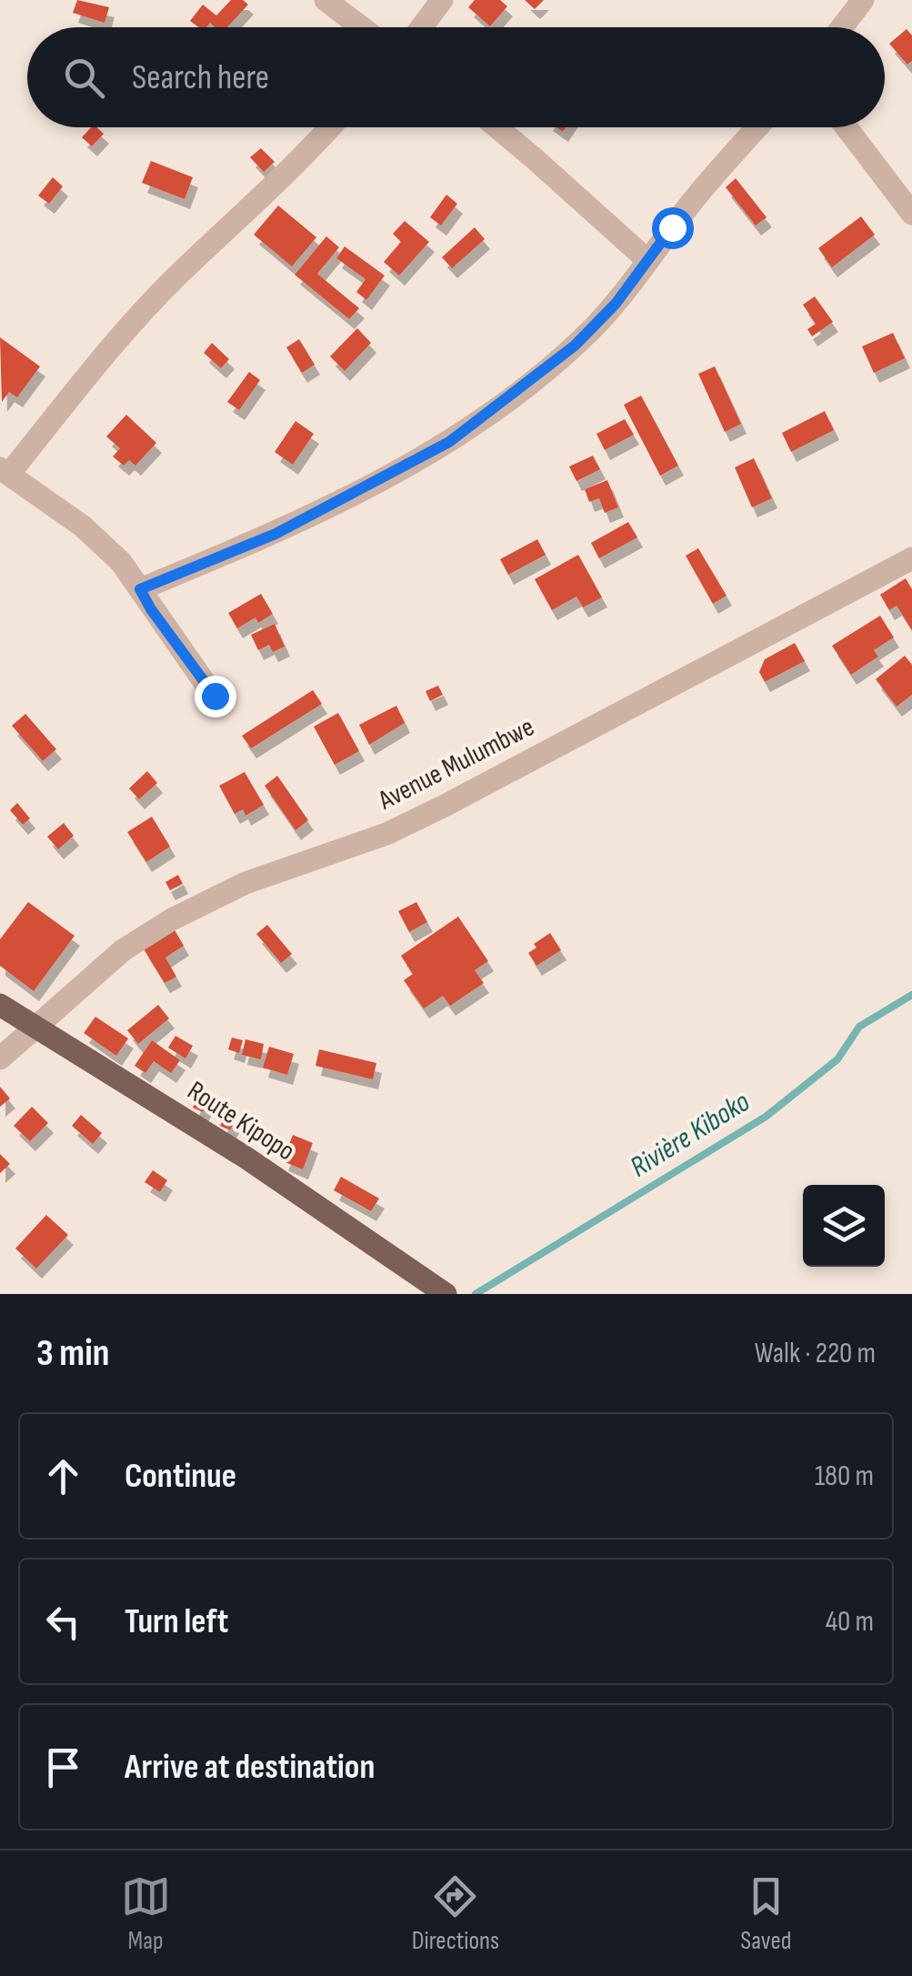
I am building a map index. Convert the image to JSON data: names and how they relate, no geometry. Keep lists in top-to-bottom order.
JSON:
{
  "streets": {
    "main road": ["Route Kipopo"],
    "street": ["Avenue Mulumbwe"]
  },
  "crossings": [
    ["Avenue Mulumbwe", "Route Kipopo"]
  ],
  "water": ["Rivière Kiboko"],
  "page": {
    "search": "Search here",
    "heading": ["3 min", "Walk · 220 m"],
    "list": [
      ["Continue", "180 m"],
      ["Turn left", "40 m"],
      "Arrive at destination"
    ],
    "nav": ["Map", "Directions", "Saved"]
  }
}
